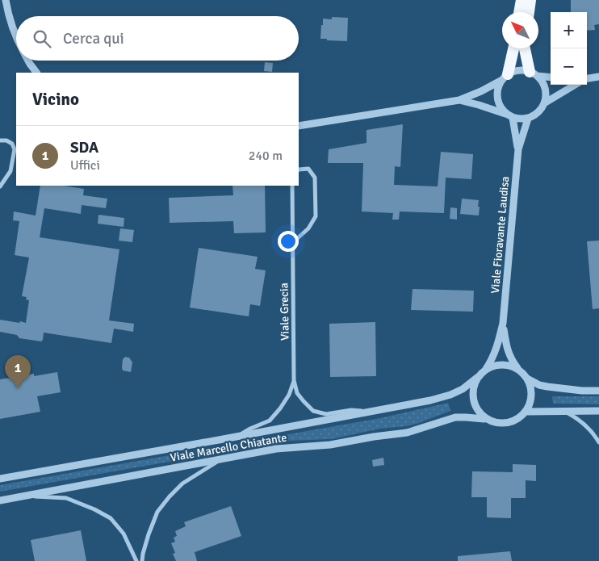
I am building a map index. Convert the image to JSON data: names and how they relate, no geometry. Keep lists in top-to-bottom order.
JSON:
{
  "streets": {
    "street": ["Viale Fioravante Laudisa", "Viale Grecia", "Viale Marcello Chiatante"]
  },
  "crossings": [
    ["Viale Fioravante Laudisa", "Viale Marcello Chiatante"],
    ["Viale Grecia", "Viale Marcello Chiatante"]
  ],
  "north": "top left",
  "page": {
    "map_buttons": ["+", "−"],
    "search": "Cerca qui",
    "heading": "Vicino",
    "list": [
      {
        "mark": "1",
        "name": "SDA",
        "note": "Uffici",
        "value": "240 m"
      }
    ],
    "pins": "1"
  }
}
